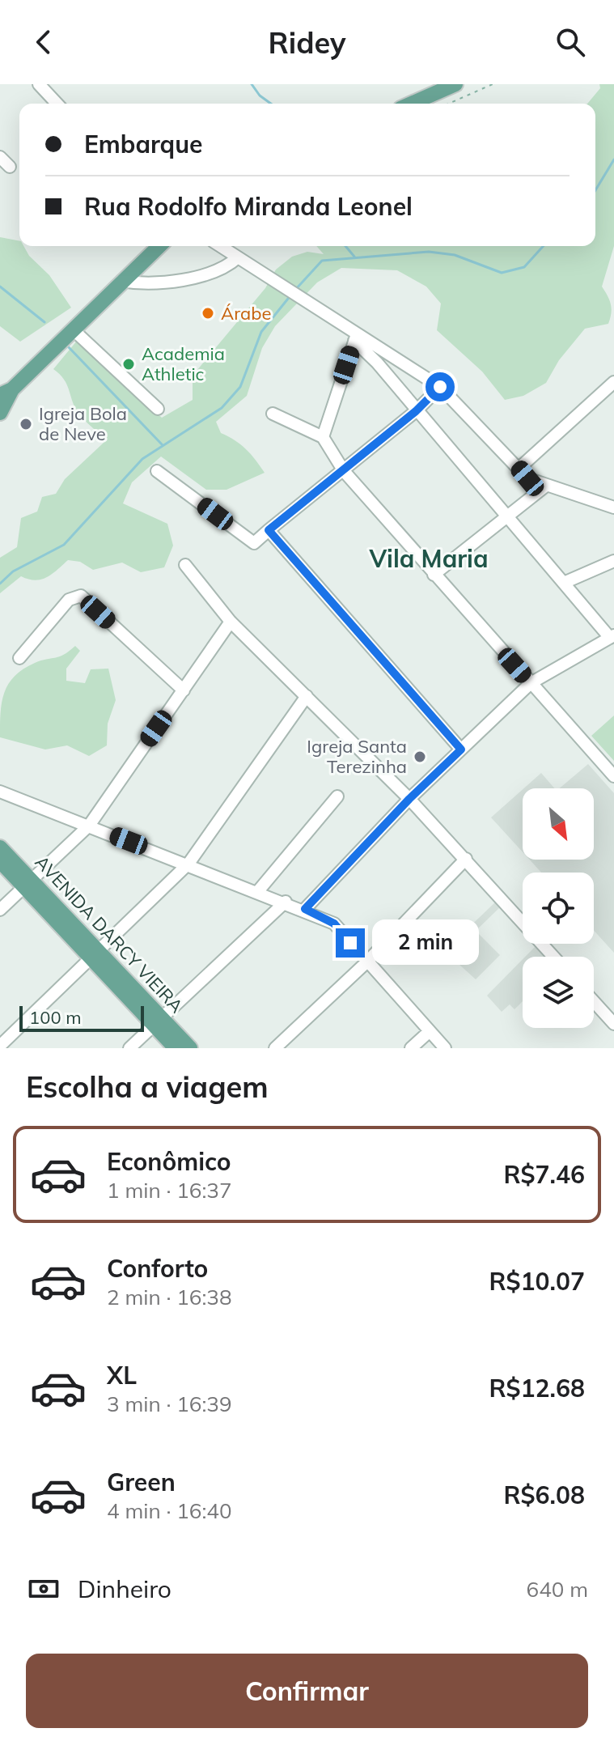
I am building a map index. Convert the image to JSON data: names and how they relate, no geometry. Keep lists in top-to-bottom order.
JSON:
{
  "streets": {
    "main road": ["AVENIDA DARCY VIEIRA"]
  },
  "districts": ["Vila Maria"],
  "places": [
    "Árabe",
    "Academia Athletic",
    "Igreja Bola de Neve",
    "Igreja Santa Terezinha"
  ],
  "scale_bar": "100 m",
  "north": "bottom right",
  "page": {
    "header": "Ridey",
    "banner": ["Embarque", "Rua Rodolfo Miranda Leonel"],
    "bubble": "2 min",
    "scale": "100 m",
    "heading": "Escolha a viagem",
    "list": [
      {
        "name": "Econômico",
        "note": "1 min · 16:37",
        "value": "R$7.46"
      },
      {
        "name": "Conforto",
        "note": "2 min · 16:38",
        "value": "R$10.07"
      },
      {
        "name": "XL",
        "note": "3 min · 16:39",
        "value": "R$12.68"
      },
      {
        "name": "Green",
        "note": "4 min · 16:40",
        "value": "R$6.08"
      }
    ],
    "pay": ["Dinheiro", "640 m"],
    "buttons": "Confirmar"
  }
}
